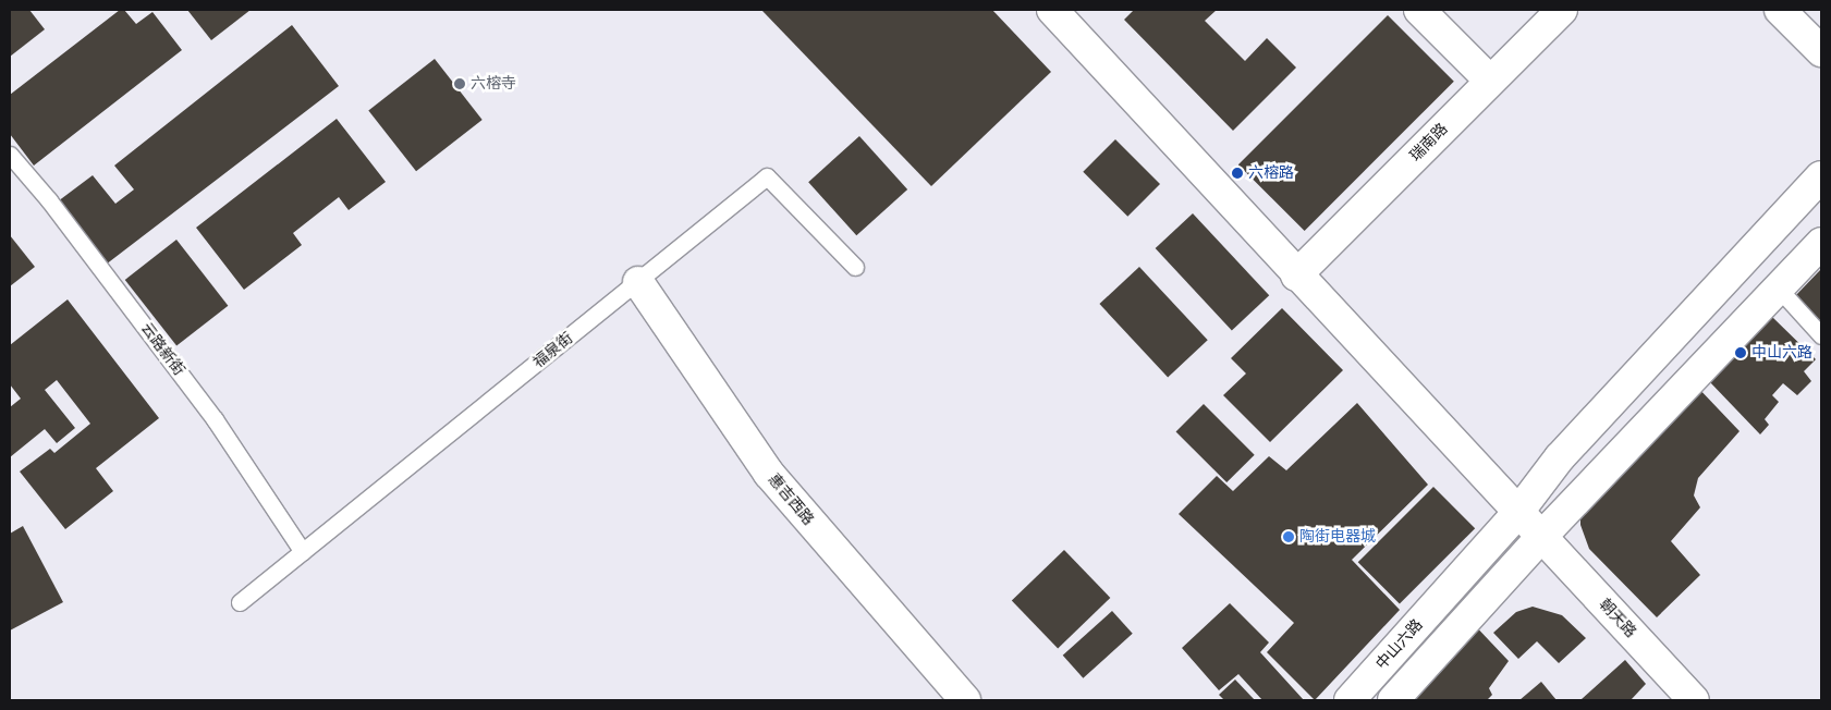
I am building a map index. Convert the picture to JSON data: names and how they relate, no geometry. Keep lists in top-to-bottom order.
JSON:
{
  "streets": {
    "street": [
      "瑞南路",
      "惠吉西路",
      "朝天路",
      "中山六路"
    ],
    "lane": ["云路新街", "福泉街"]
  },
  "crossings": [
    ["云路新街", "福泉街"],
    ["福泉街", "惠吉西路"],
    ["朝天路", "中山六路"]
  ],
  "places": [
    "六榕寺",
    "六榕路",
    "中山六路",
    "陶街电器城"
  ]
}
